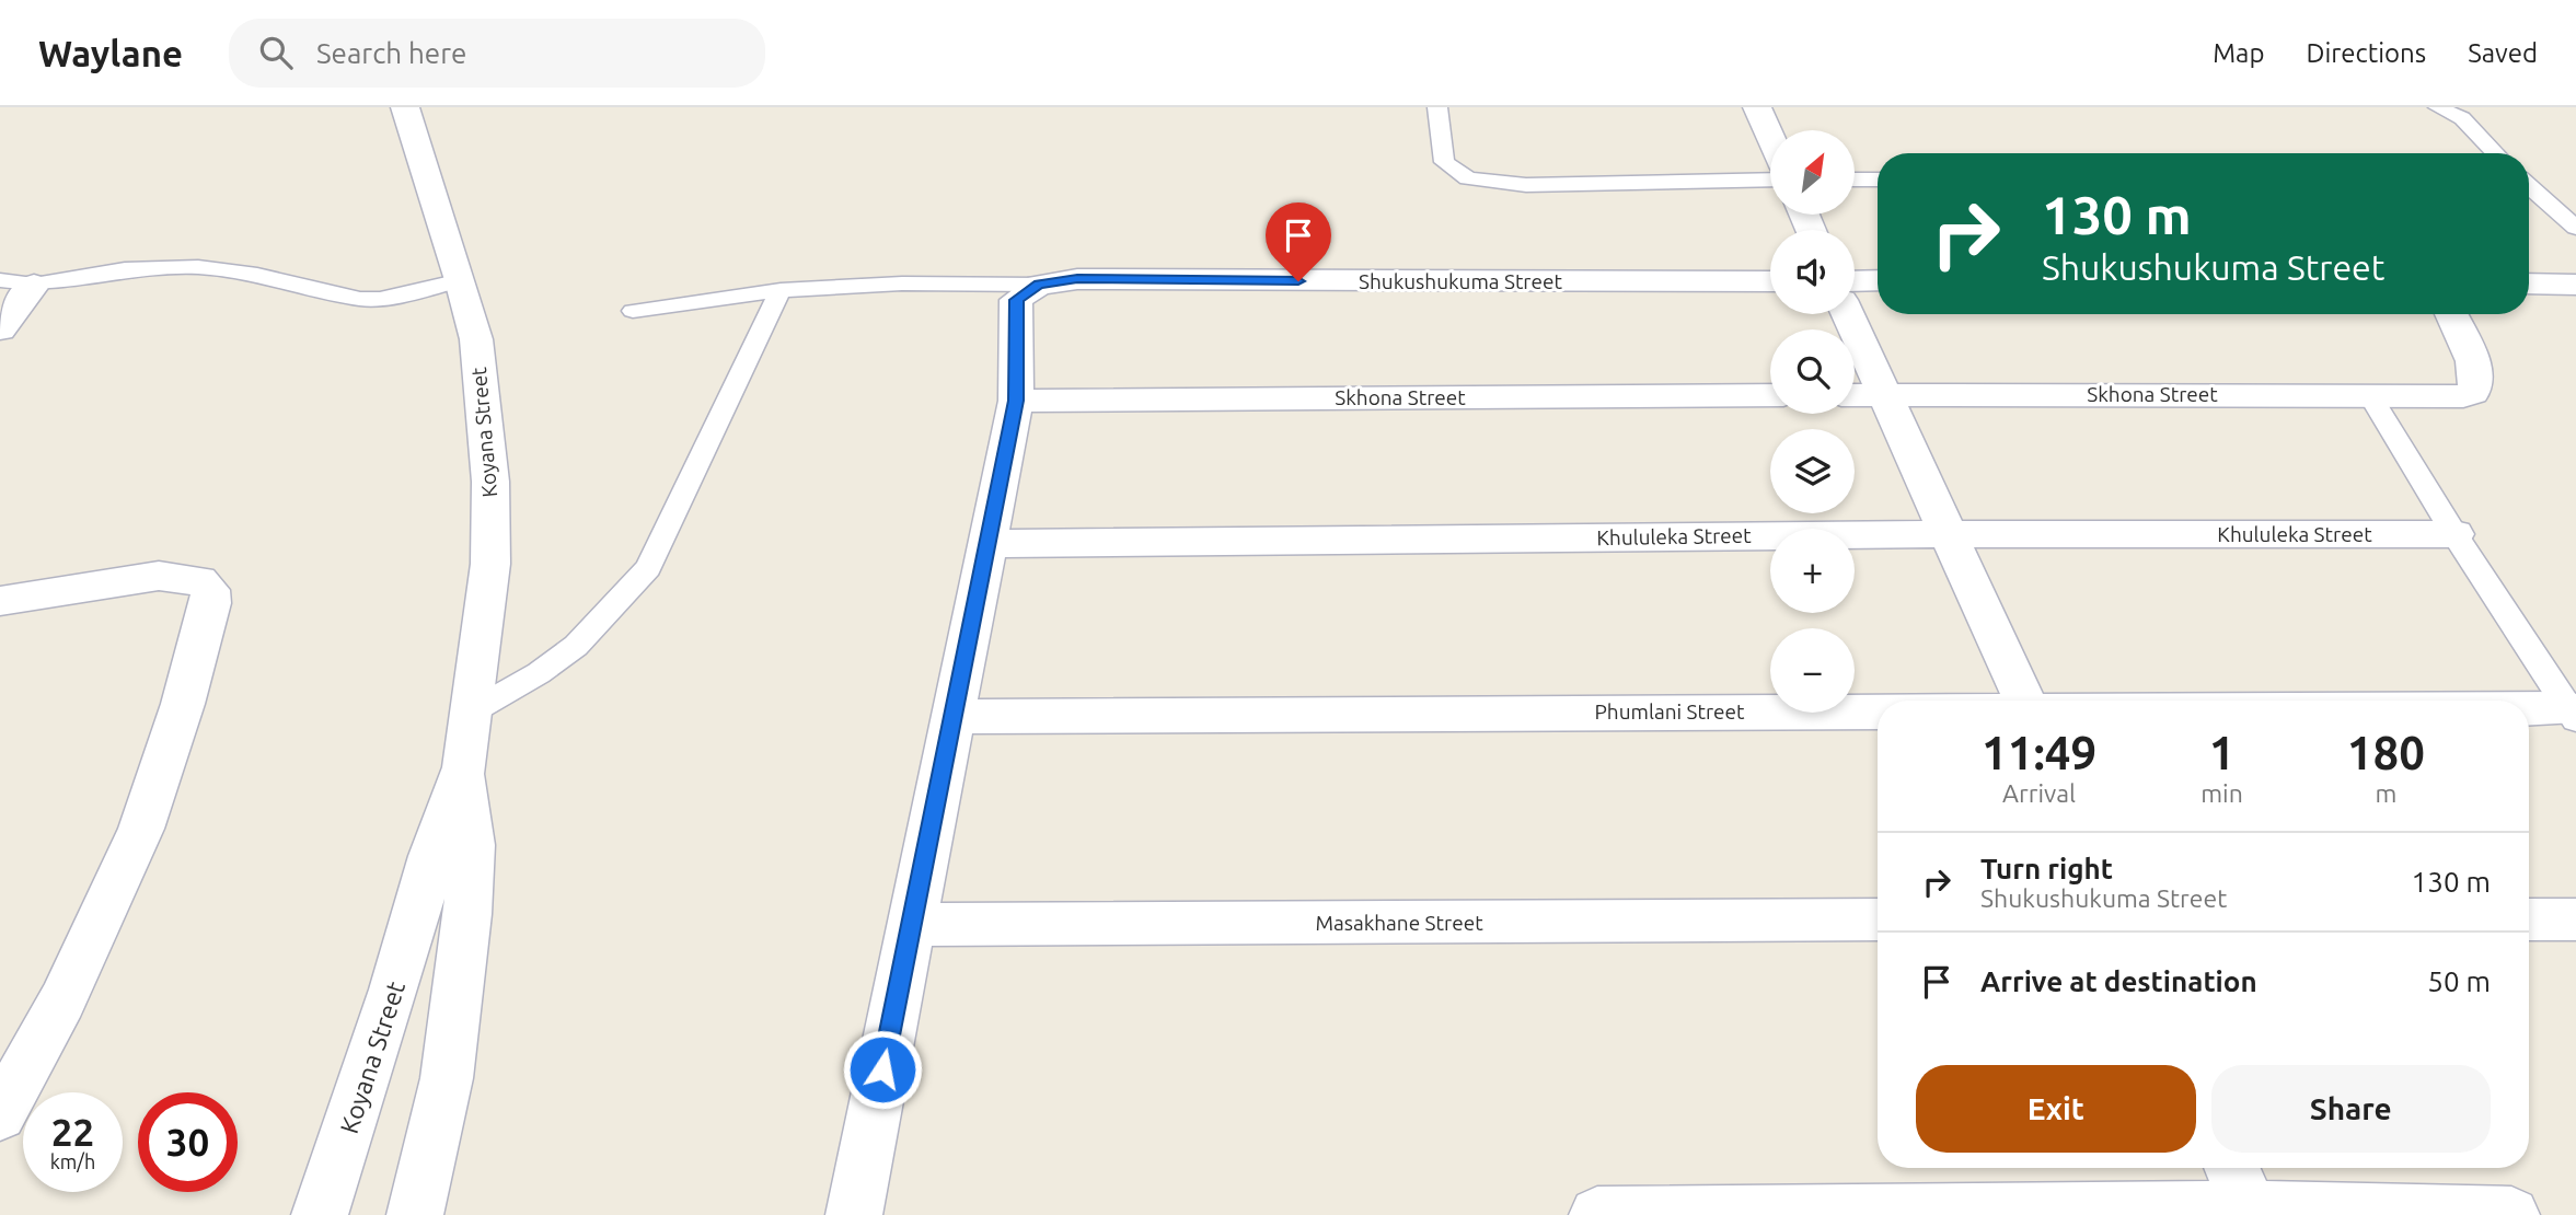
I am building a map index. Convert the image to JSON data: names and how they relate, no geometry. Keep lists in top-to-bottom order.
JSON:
{
  "streets": {
    "street": [
      "Shukushukuma Street",
      "Skhona Street",
      "Koyana Street",
      "Khululeka Street",
      "Phumlani Street",
      "Masakhane Street"
    ]
  },
  "north": "top right",
  "page": {
    "header": "Waylane",
    "search": "Search here",
    "nav": ["Map", "Directions", "Saved"],
    "map_buttons": ["+", "−"],
    "turn": ["130 m", "Shukushukuma Street"],
    "eta": [
      "11:49",
      "Arrival",
      "1",
      "min",
      "180",
      "m"
    ],
    "list": [
      {
        "name": "Turn right",
        "note": "Shukushukuma Street",
        "value": "130 m"
      },
      {
        "name": "Arrive at destination",
        "value": "50 m"
      }
    ],
    "buttons": ["Exit", "Share"],
    "speed": "22 km/h",
    "limit": "30"
  }
}
